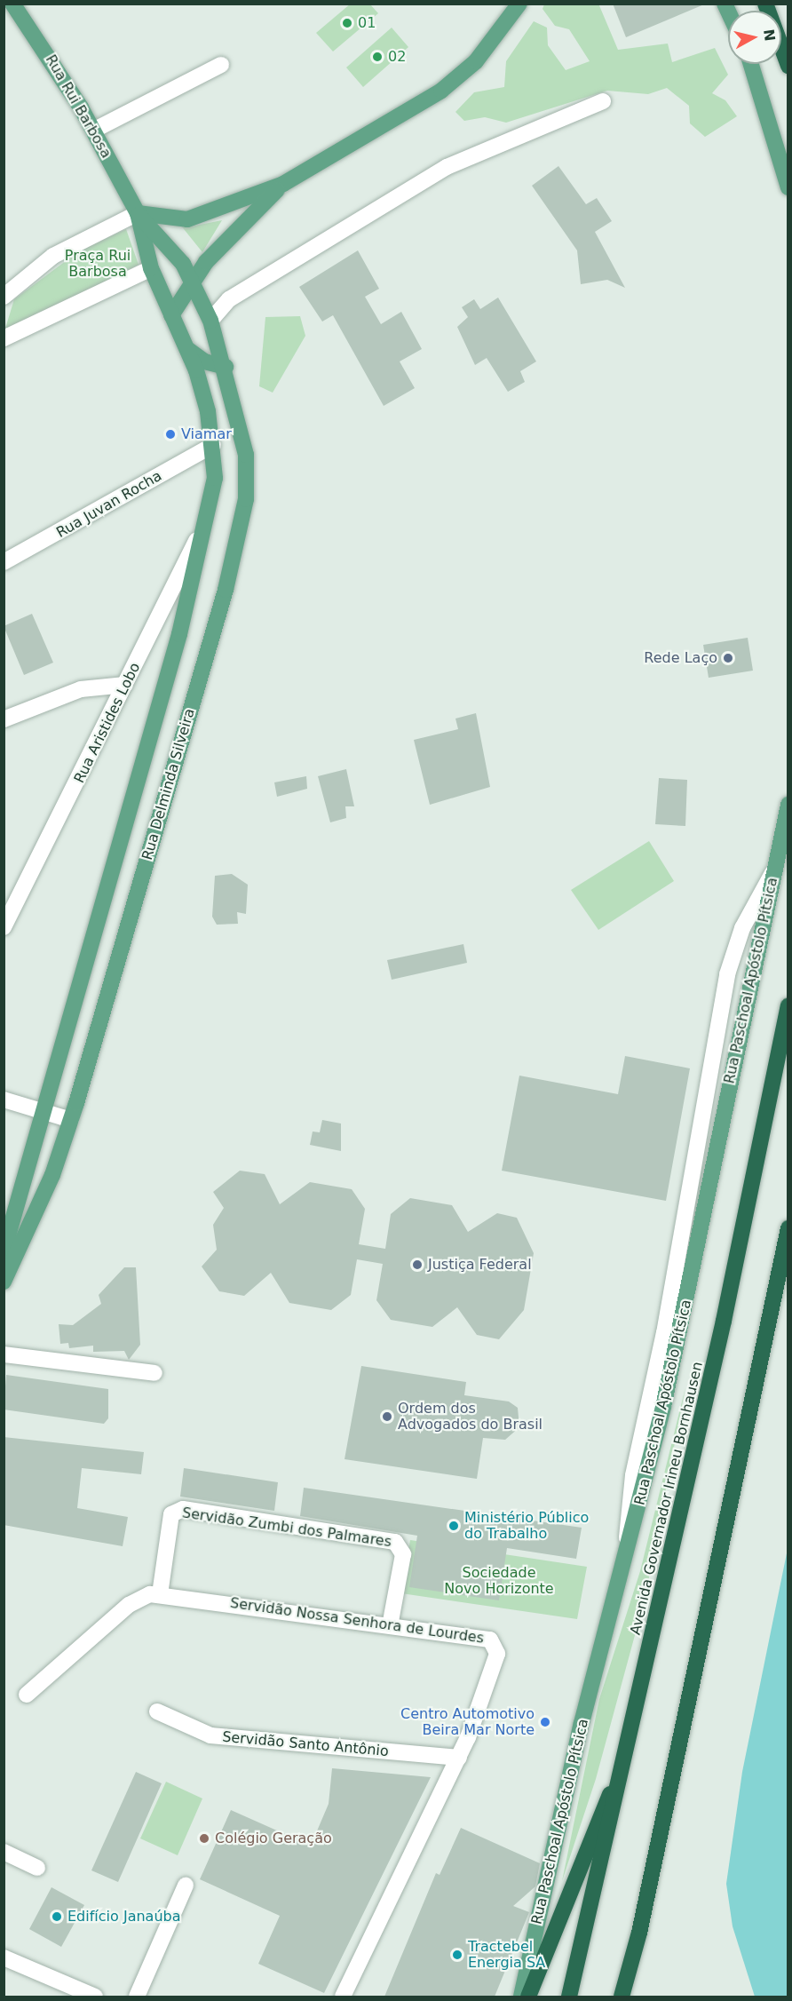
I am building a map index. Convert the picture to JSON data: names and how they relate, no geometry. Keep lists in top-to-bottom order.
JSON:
{
  "streets": {
    "highway": ["Avenida Governador Irineu Bornhausen"],
    "main road": ["Rua Rui Barbosa", "Rua Delminda Silveira", "Rua Paschoal Apóstolo Pítsica"],
    "street": [
      "Rua Juvan Rocha",
      "Rua Aristides Lobo",
      "Servidão Zumbi dos Palmares",
      "Servidão Nossa Senhora de Lourdes",
      "Servidão Santo Antônio"
    ]
  },
  "crossings": [
    ["Rua Rui Barbosa", "Rua Delminda Silveira"],
    ["Rua Juvan Rocha", "Rua Delminda Silveira"],
    ["Rua Aristides Lobo", "Rua Delminda Silveira"],
    ["Servidão Zumbi dos Palmares", "Servidão Nossa Senhora de Lourdes"],
    ["Servidão Nossa Senhora de Lourdes", "Servidão Santo Antônio"]
  ],
  "parks": ["Praça Rui Barbosa", "Sociedade Novo Horizonte"],
  "places": [
    "01",
    "02",
    "Viamar",
    "Rede Laço",
    "Justiça Federal",
    "Ordem dos Advogados do Brasil",
    "Ministério Público do Trabalho",
    "Centro Automotivo Beira Mar Norte",
    "Colégio Geração",
    "Edifício Janaúba",
    "Tractebel Energia SA"
  ],
  "north": "right"
}
